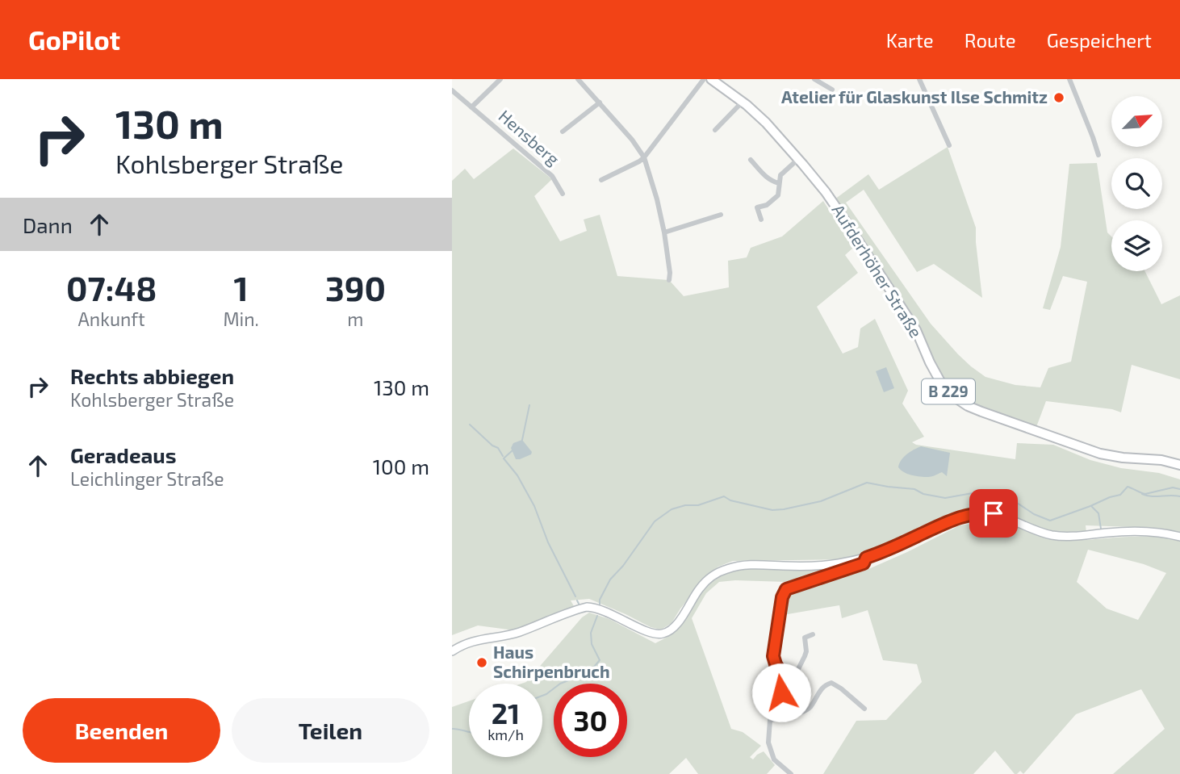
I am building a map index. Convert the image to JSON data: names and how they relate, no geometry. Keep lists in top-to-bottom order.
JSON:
{
  "streets": {
    "main road": ["Aufderhöher Straße", "B 229"],
    "street": ["Hensberg"]
  },
  "places": ["Atelier für Glaskunst Ilse Schmitz", "Haus Schirpenbruch"],
  "north": "top right",
  "page": {
    "header": "GoPilot",
    "nav": ["Karte", "Route", "Gespeichert"],
    "turn": ["130 m", "Kohlsberger Straße"],
    "then": "Dann",
    "eta": [
      "07:48",
      "Ankunft",
      "1",
      "Min.",
      "390",
      "m"
    ],
    "list": [
      {
        "name": "Rechts abbiegen",
        "note": "Kohlsberger Straße",
        "value": "130 m"
      },
      {
        "name": "Geradeaus",
        "note": "Leichlinger Straße",
        "value": "100 m"
      }
    ],
    "speed": "21 km/h",
    "limit": "30",
    "buttons": ["Beenden", "Teilen"]
  }
}
